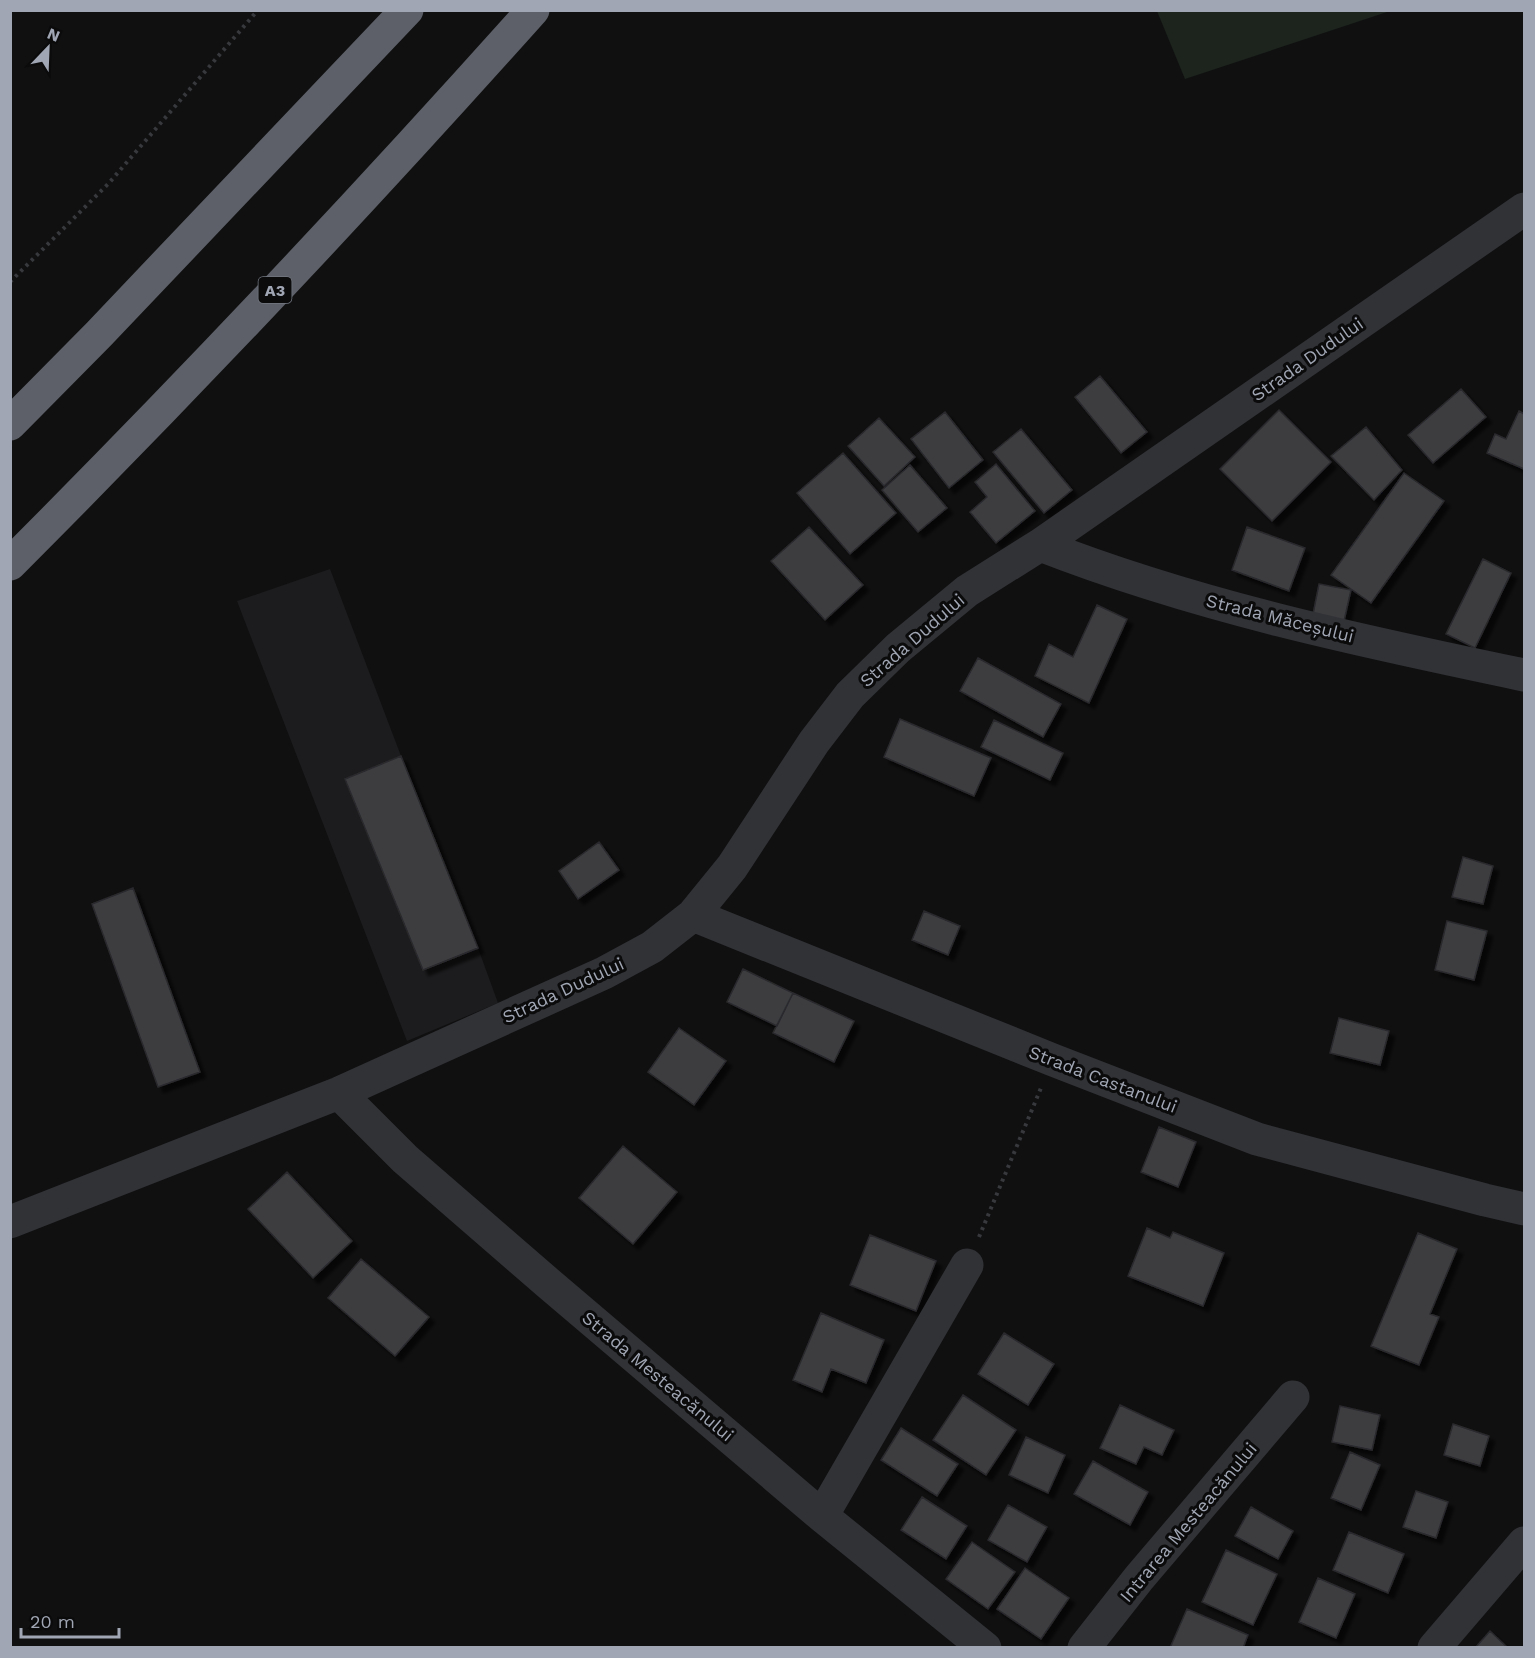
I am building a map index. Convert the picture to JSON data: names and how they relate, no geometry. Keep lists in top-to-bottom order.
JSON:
{
  "streets": {
    "highway": ["A3"],
    "street": [
      "Strada Dudului",
      "Strada Măceșului",
      "Strada Castanului",
      "Strada Mesteacănului",
      "Intrarea Mesteacănului"
    ]
  },
  "crossings": [
    ["Strada Dudului", "Strada Măceșului"],
    ["Strada Dudului", "Strada Castanului"],
    ["Strada Dudului", "Strada Mesteacănului"]
  ],
  "scale_bar": "20 m",
  "north": "top right"
}
